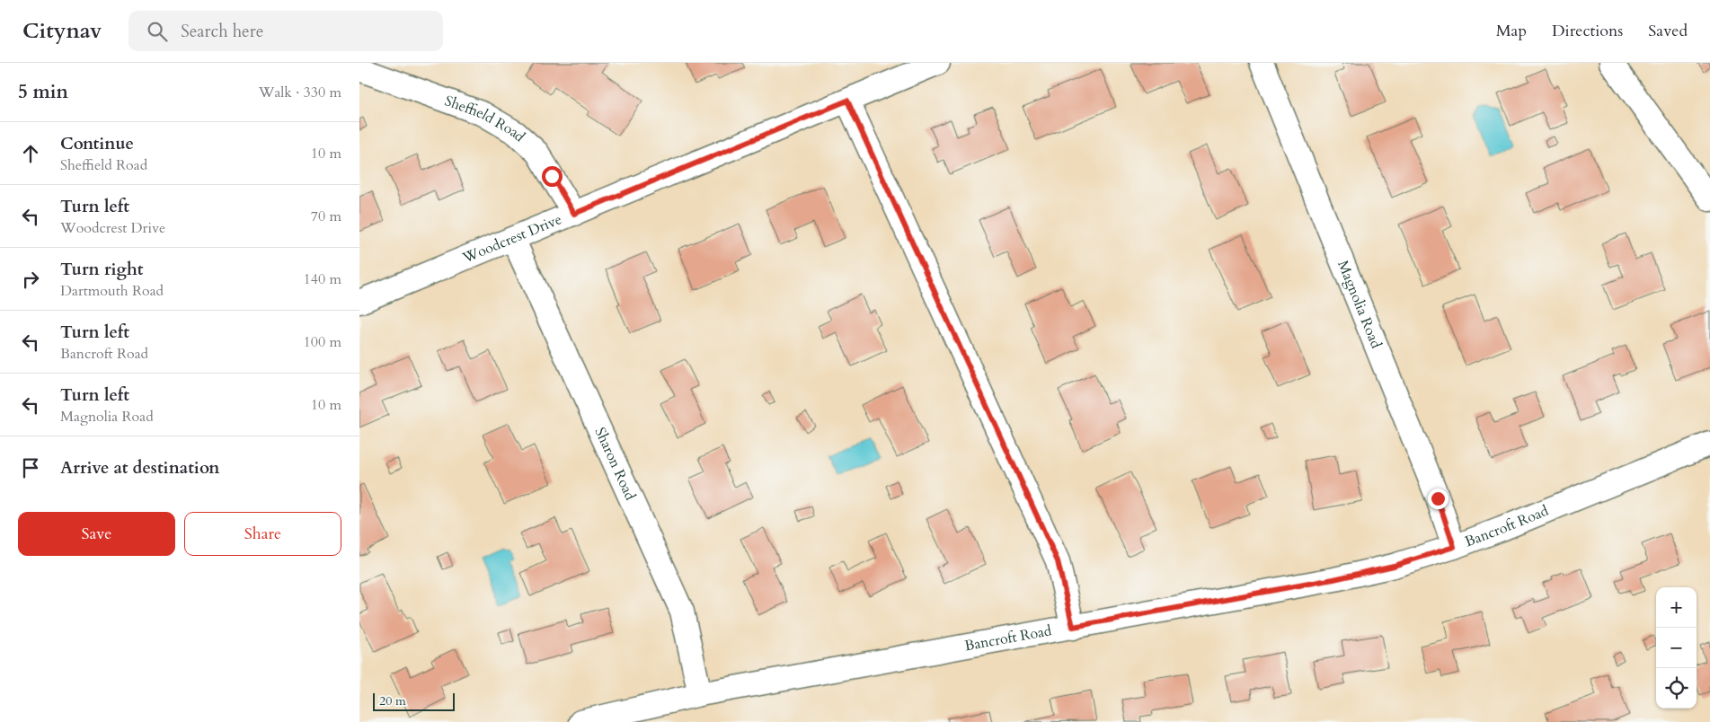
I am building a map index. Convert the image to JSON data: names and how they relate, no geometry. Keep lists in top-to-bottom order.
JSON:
{
  "streets": {
    "street": [
      "Sheffield Road",
      "Woodcrest Drive",
      "Magnolia Road",
      "Sharon Road",
      "Bancroft Road"
    ]
  },
  "crossings": [
    ["Sheffield Road", "Woodcrest Drive"],
    ["Woodcrest Drive", "Sharon Road"],
    ["Magnolia Road", "Bancroft Road"],
    ["Sharon Road", "Bancroft Road"]
  ],
  "scale_bar": "20 m",
  "page": {
    "header": "Citynav",
    "search": "Search here",
    "nav": ["Map", "Directions", "Saved"],
    "heading": ["5 min", "Walk · 330 m"],
    "list": [
      ["Continue", "Sheffield Road", "10 m"],
      ["Turn left", "Woodcrest Drive", "70 m"],
      ["Turn right", "Dartmouth Road", "140 m"],
      ["Turn left", "Bancroft Road", "100 m"],
      ["Turn left", "Magnolia Road", "10 m"],
      "Arrive at destination"
    ],
    "buttons": ["Save", "Share"],
    "map_buttons": ["+", "−"],
    "scale": "20 m"
  }
}
